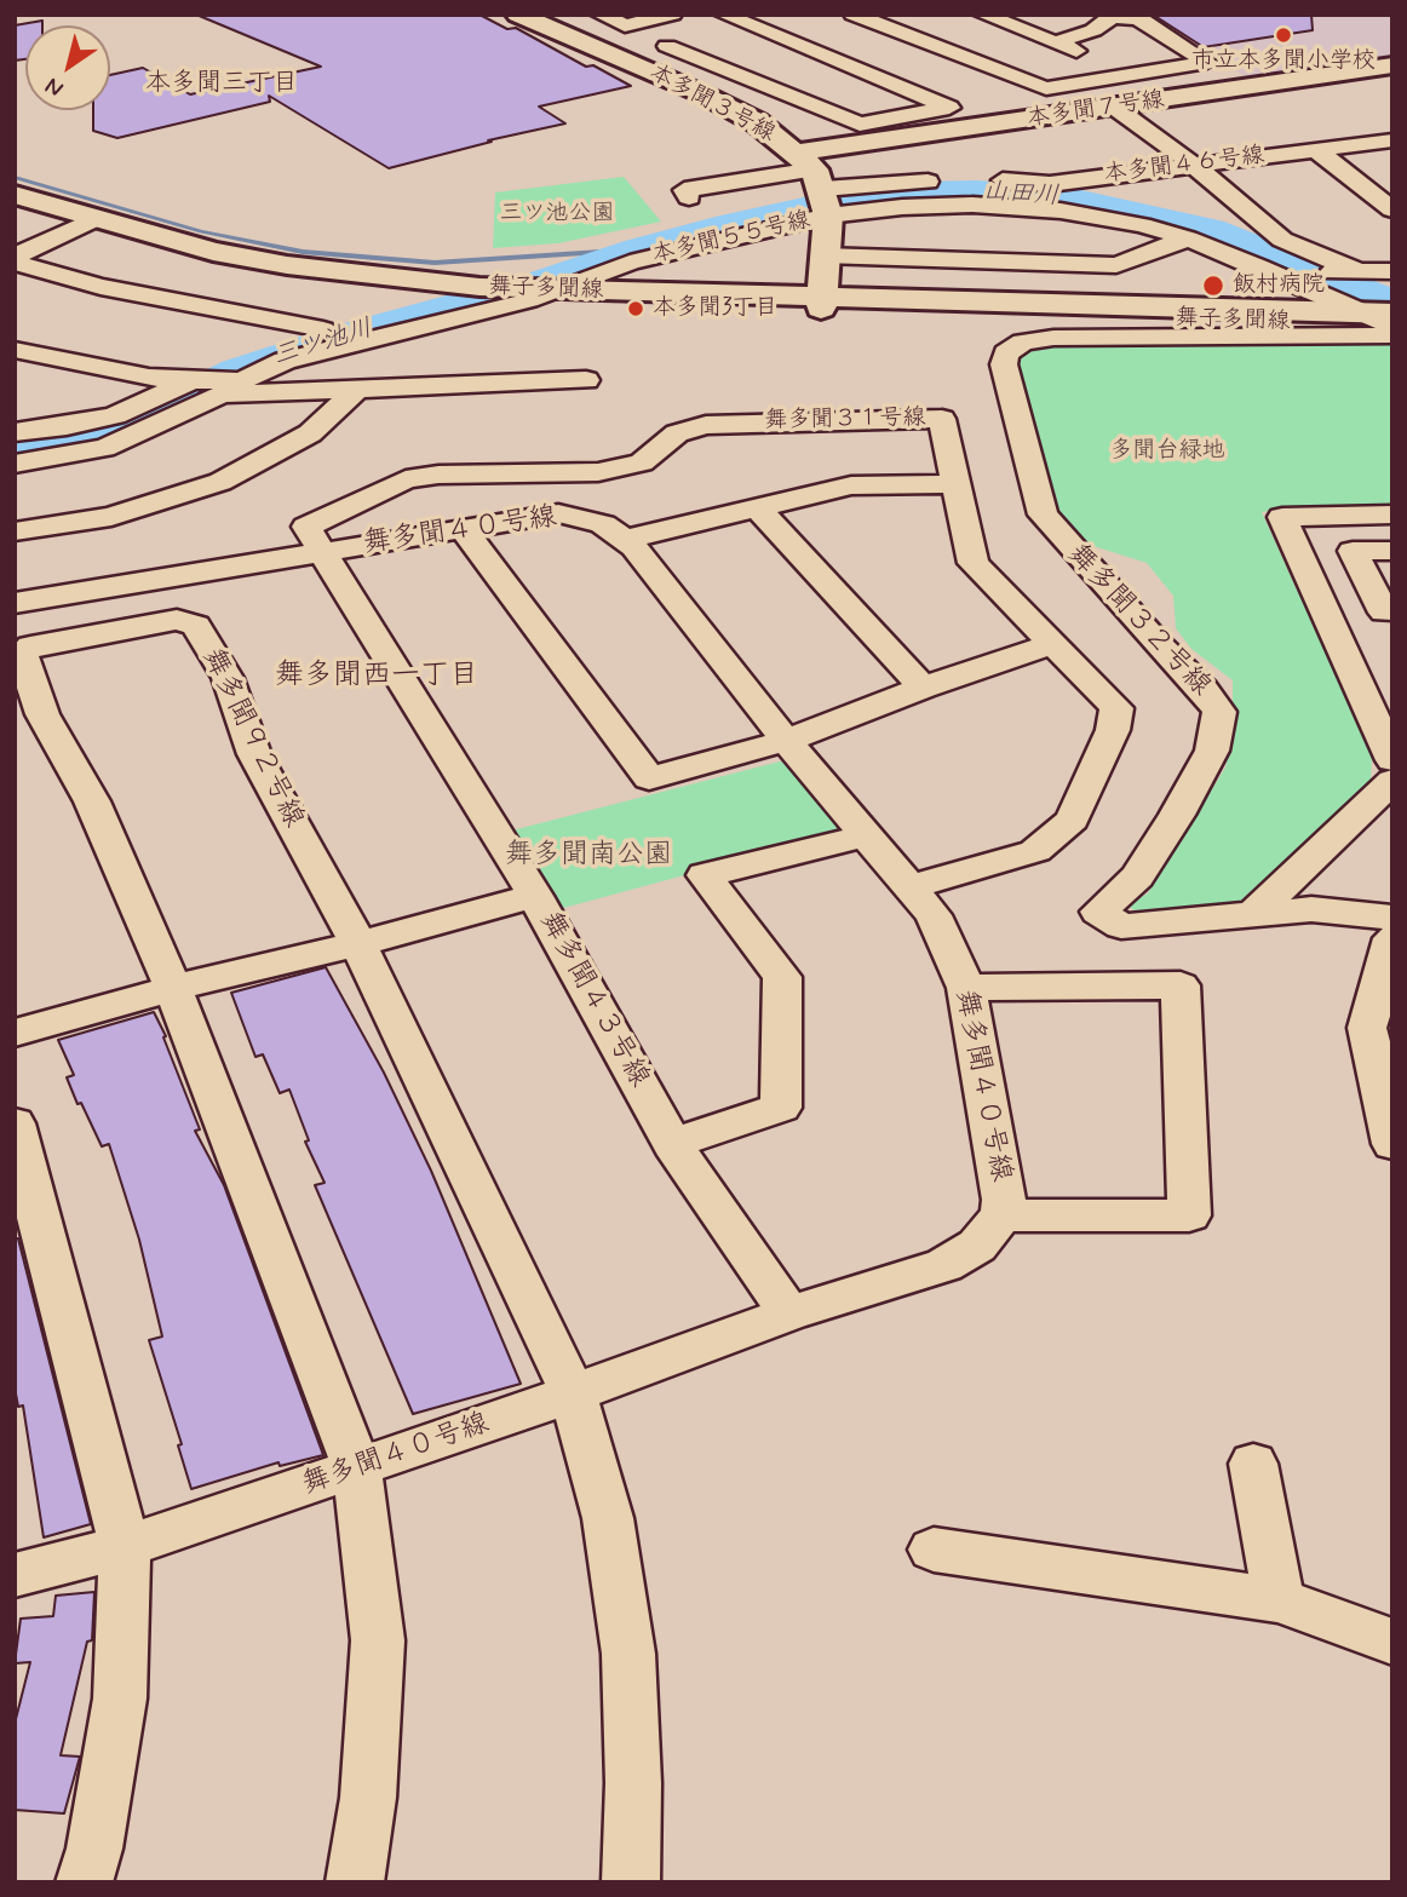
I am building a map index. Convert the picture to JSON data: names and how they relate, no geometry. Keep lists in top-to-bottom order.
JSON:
{
  "streets": {
    "street": [
      "本多聞３号線",
      "本多聞７号線",
      "本多聞４６号線",
      "本多聞５５号線",
      "舞子多聞線",
      "舞多聞３１号線",
      "舞多聞４０号線",
      "舞多聞３２号線",
      "舞多聞９２号線",
      "舞多聞４３号線"
    ]
  },
  "crossings": [
    ["本多聞３号線", "本多聞７号線"],
    ["本多聞３号線", "本多聞４６号線"],
    ["本多聞３号線", "本多聞５５号線"],
    ["本多聞７号線", "本多聞４６号線"],
    ["本多聞７号線", "本多聞５５号線"],
    ["本多聞４６号線", "本多聞５５号線"],
    ["本多聞５５号線", "舞子多聞線"],
    ["舞多聞３１号線", "舞多聞４０号線"],
    ["舞多聞３１号線", "舞多聞４３号線"],
    ["舞多聞４０号線", "舞多聞９２号線"],
    ["舞多聞４０号線", "舞多聞４３号線"]
  ],
  "districts": ["本多聞三丁目", "舞多聞西一丁目"],
  "water": ["山田川", "三ツ池川"],
  "parks": ["三ツ池公園", "多聞台緑地", "舞多聞南公園"],
  "places": ["市立本多聞小学校", "飯村病院", "本多聞3丁目"],
  "north": "bottom left"
}
